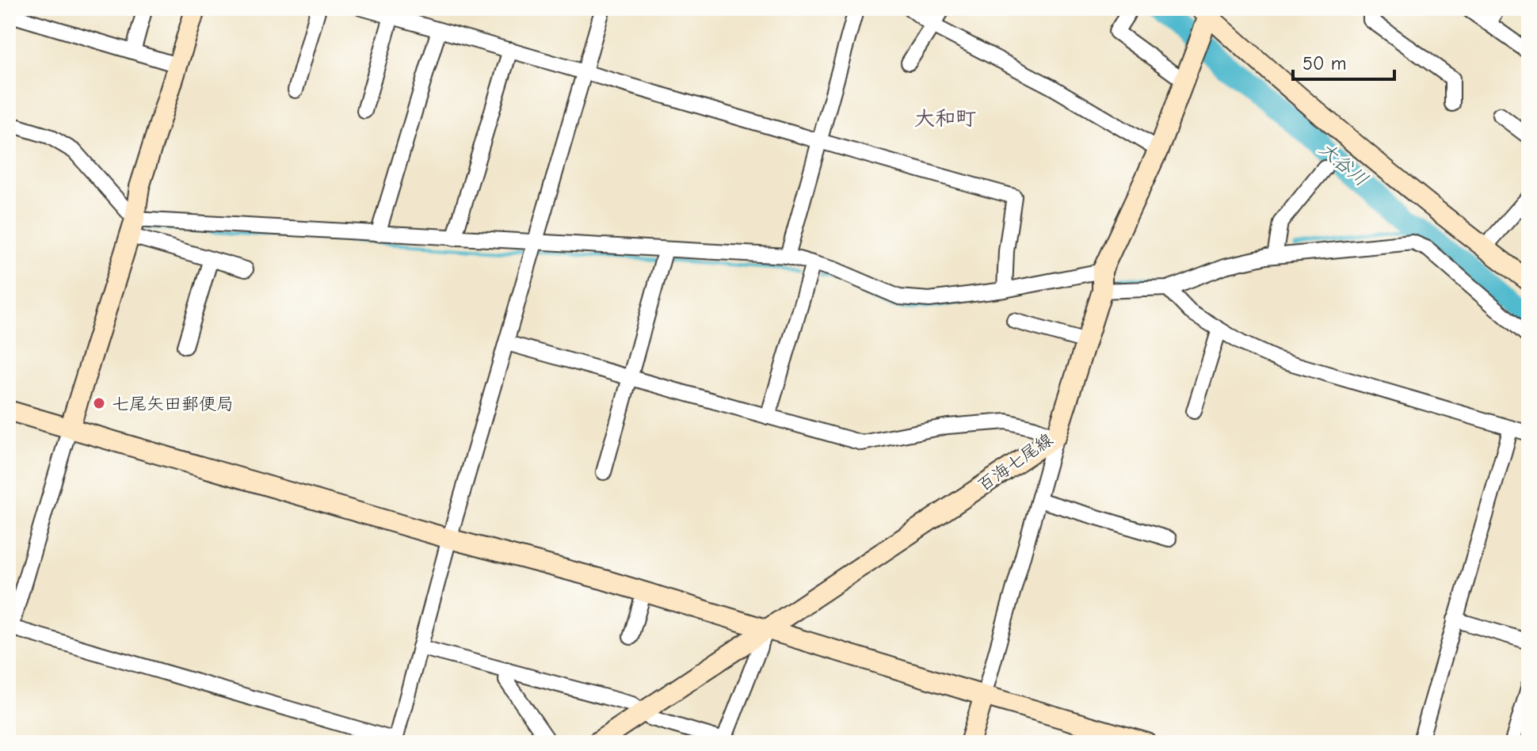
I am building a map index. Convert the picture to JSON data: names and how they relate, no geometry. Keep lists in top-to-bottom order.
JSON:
{
  "streets": {
    "street": ["百海七尾線"]
  },
  "districts": ["大和町"],
  "water": ["大谷川"],
  "places": ["七尾矢田郵便局"],
  "scale_bar": "50 m"
}
